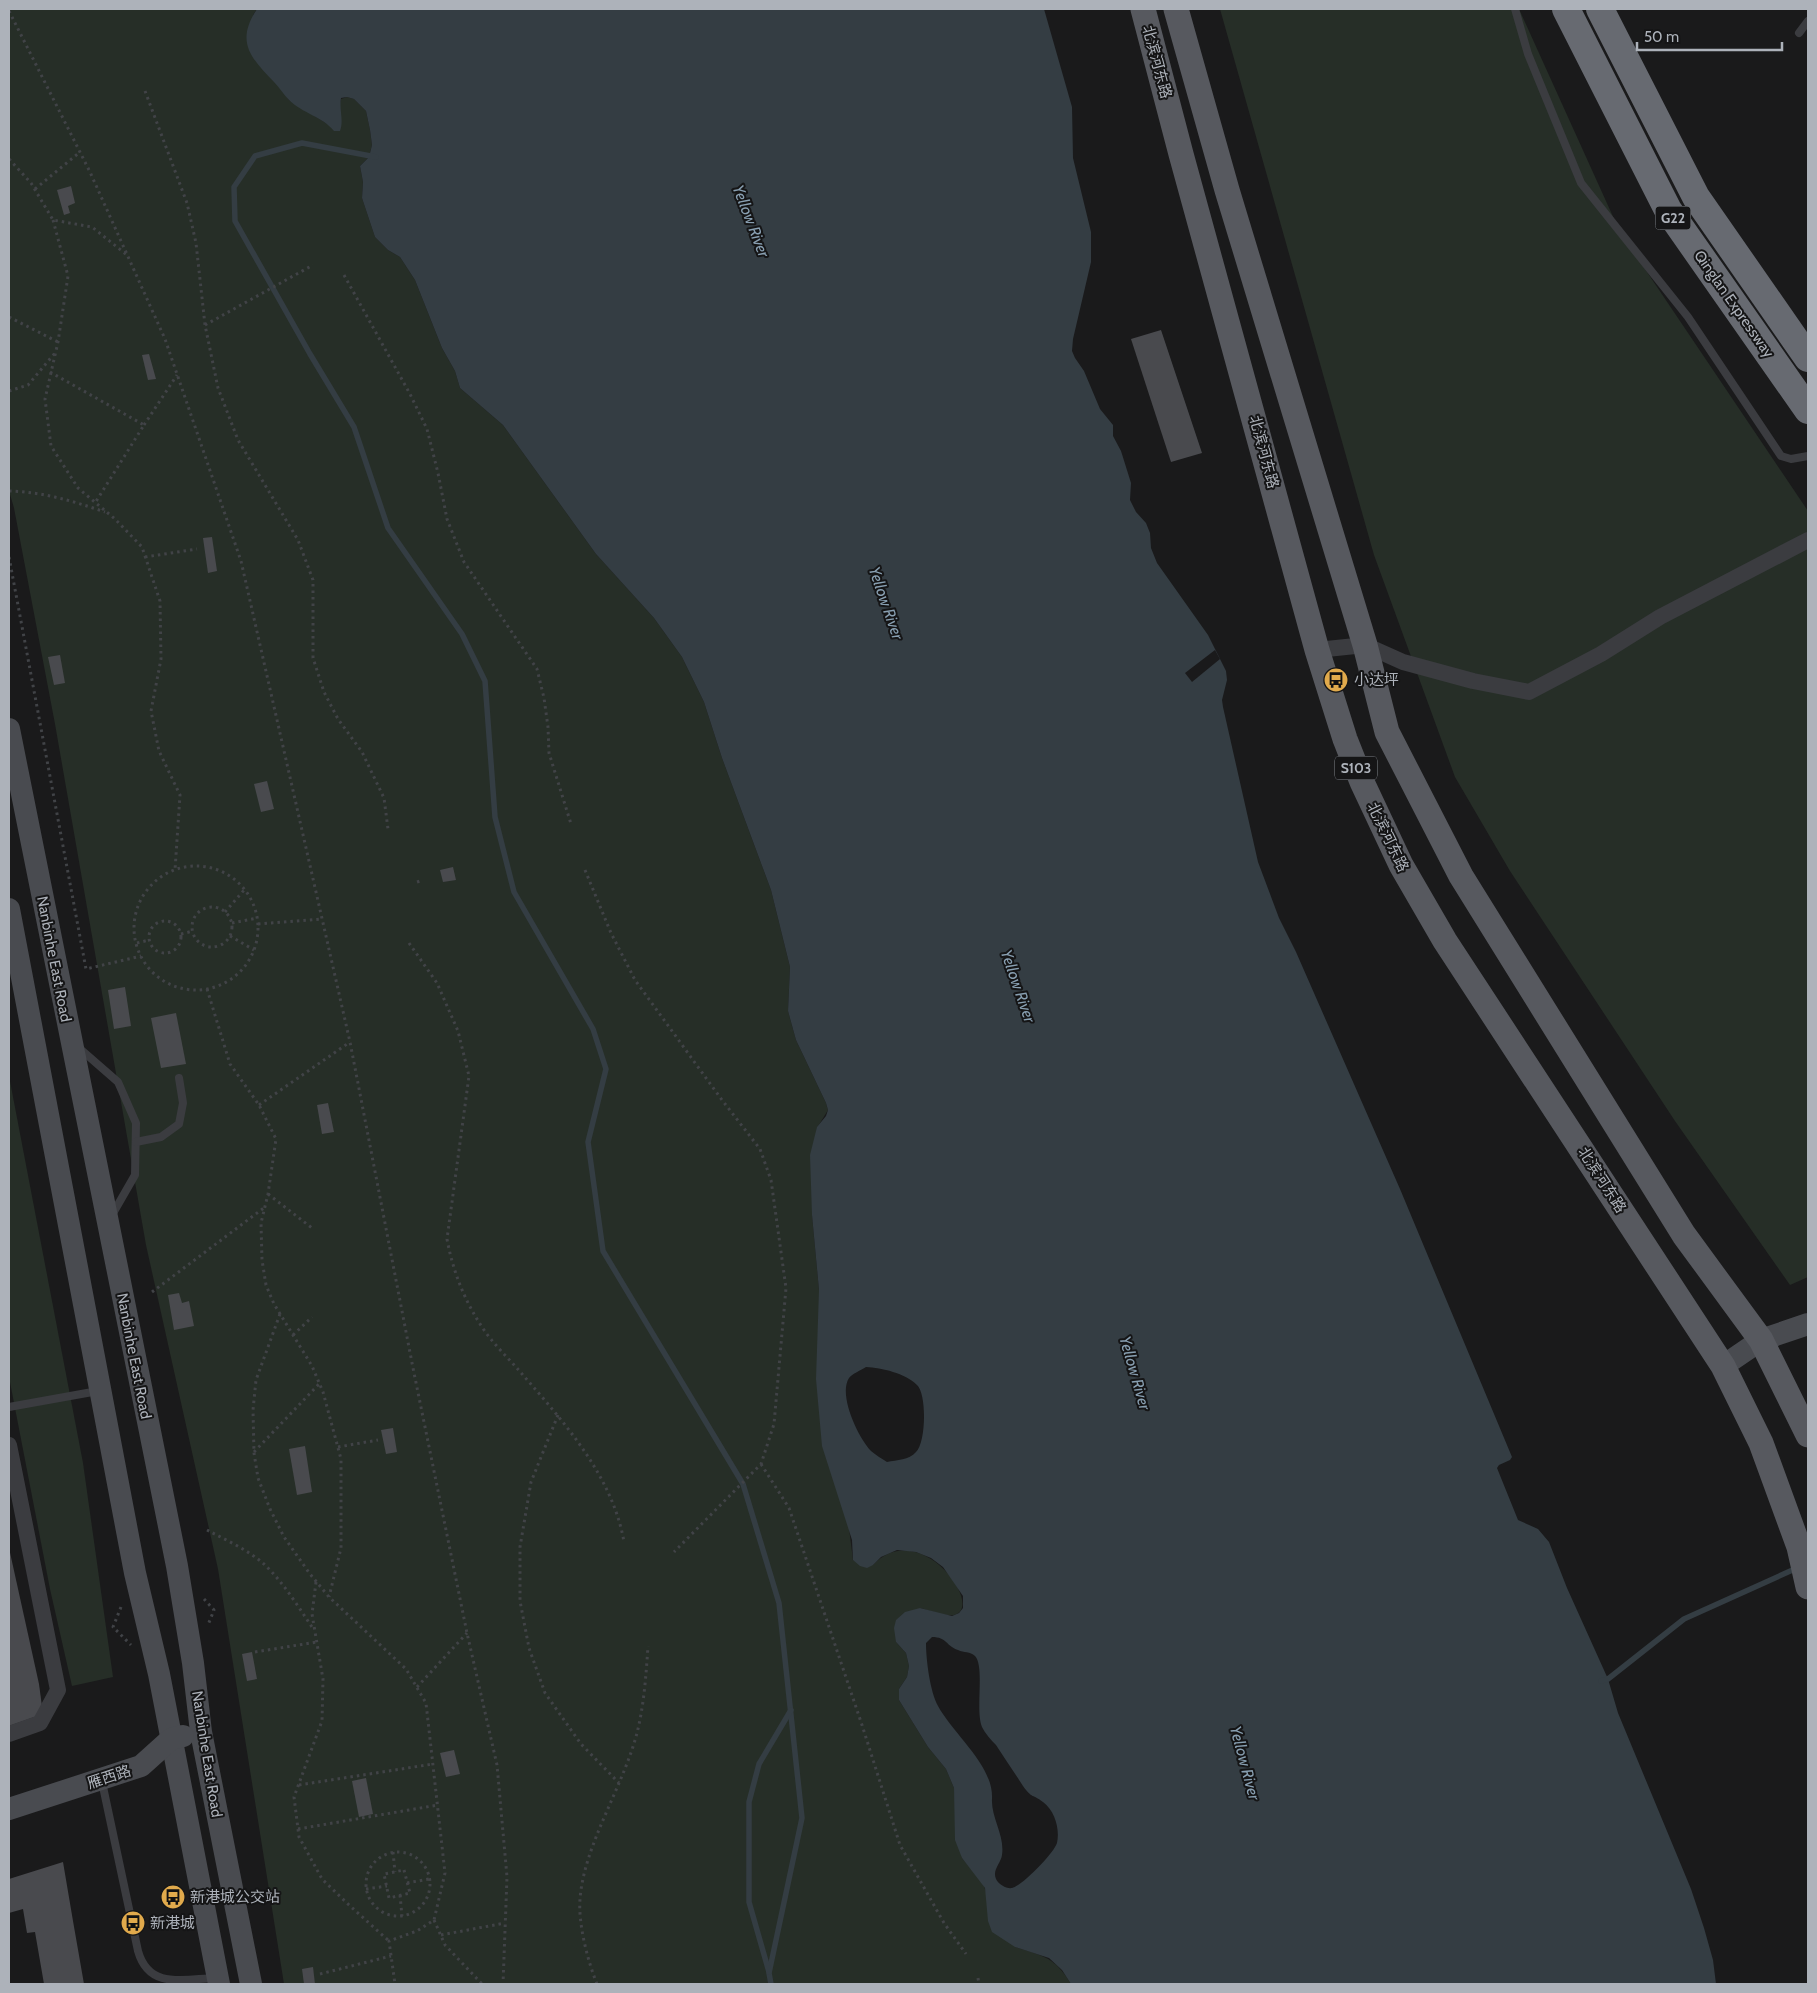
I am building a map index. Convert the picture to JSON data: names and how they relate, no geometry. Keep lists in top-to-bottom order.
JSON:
{
  "streets": {
    "highway": ["G22", "Qinglan Expressway"],
    "main road": [
      "北滨河东路",
      "S103",
      "Nanbinhe East Road",
      "雁西路"
    ]
  },
  "crossings": [
    ["Nanbinhe East Road", "雁西路"]
  ],
  "water": ["Yellow River"],
  "places": {
    "bus stop": ["小达坪", "新港城公交站", "新港城"]
  },
  "scale_bar": "50 m"
}
